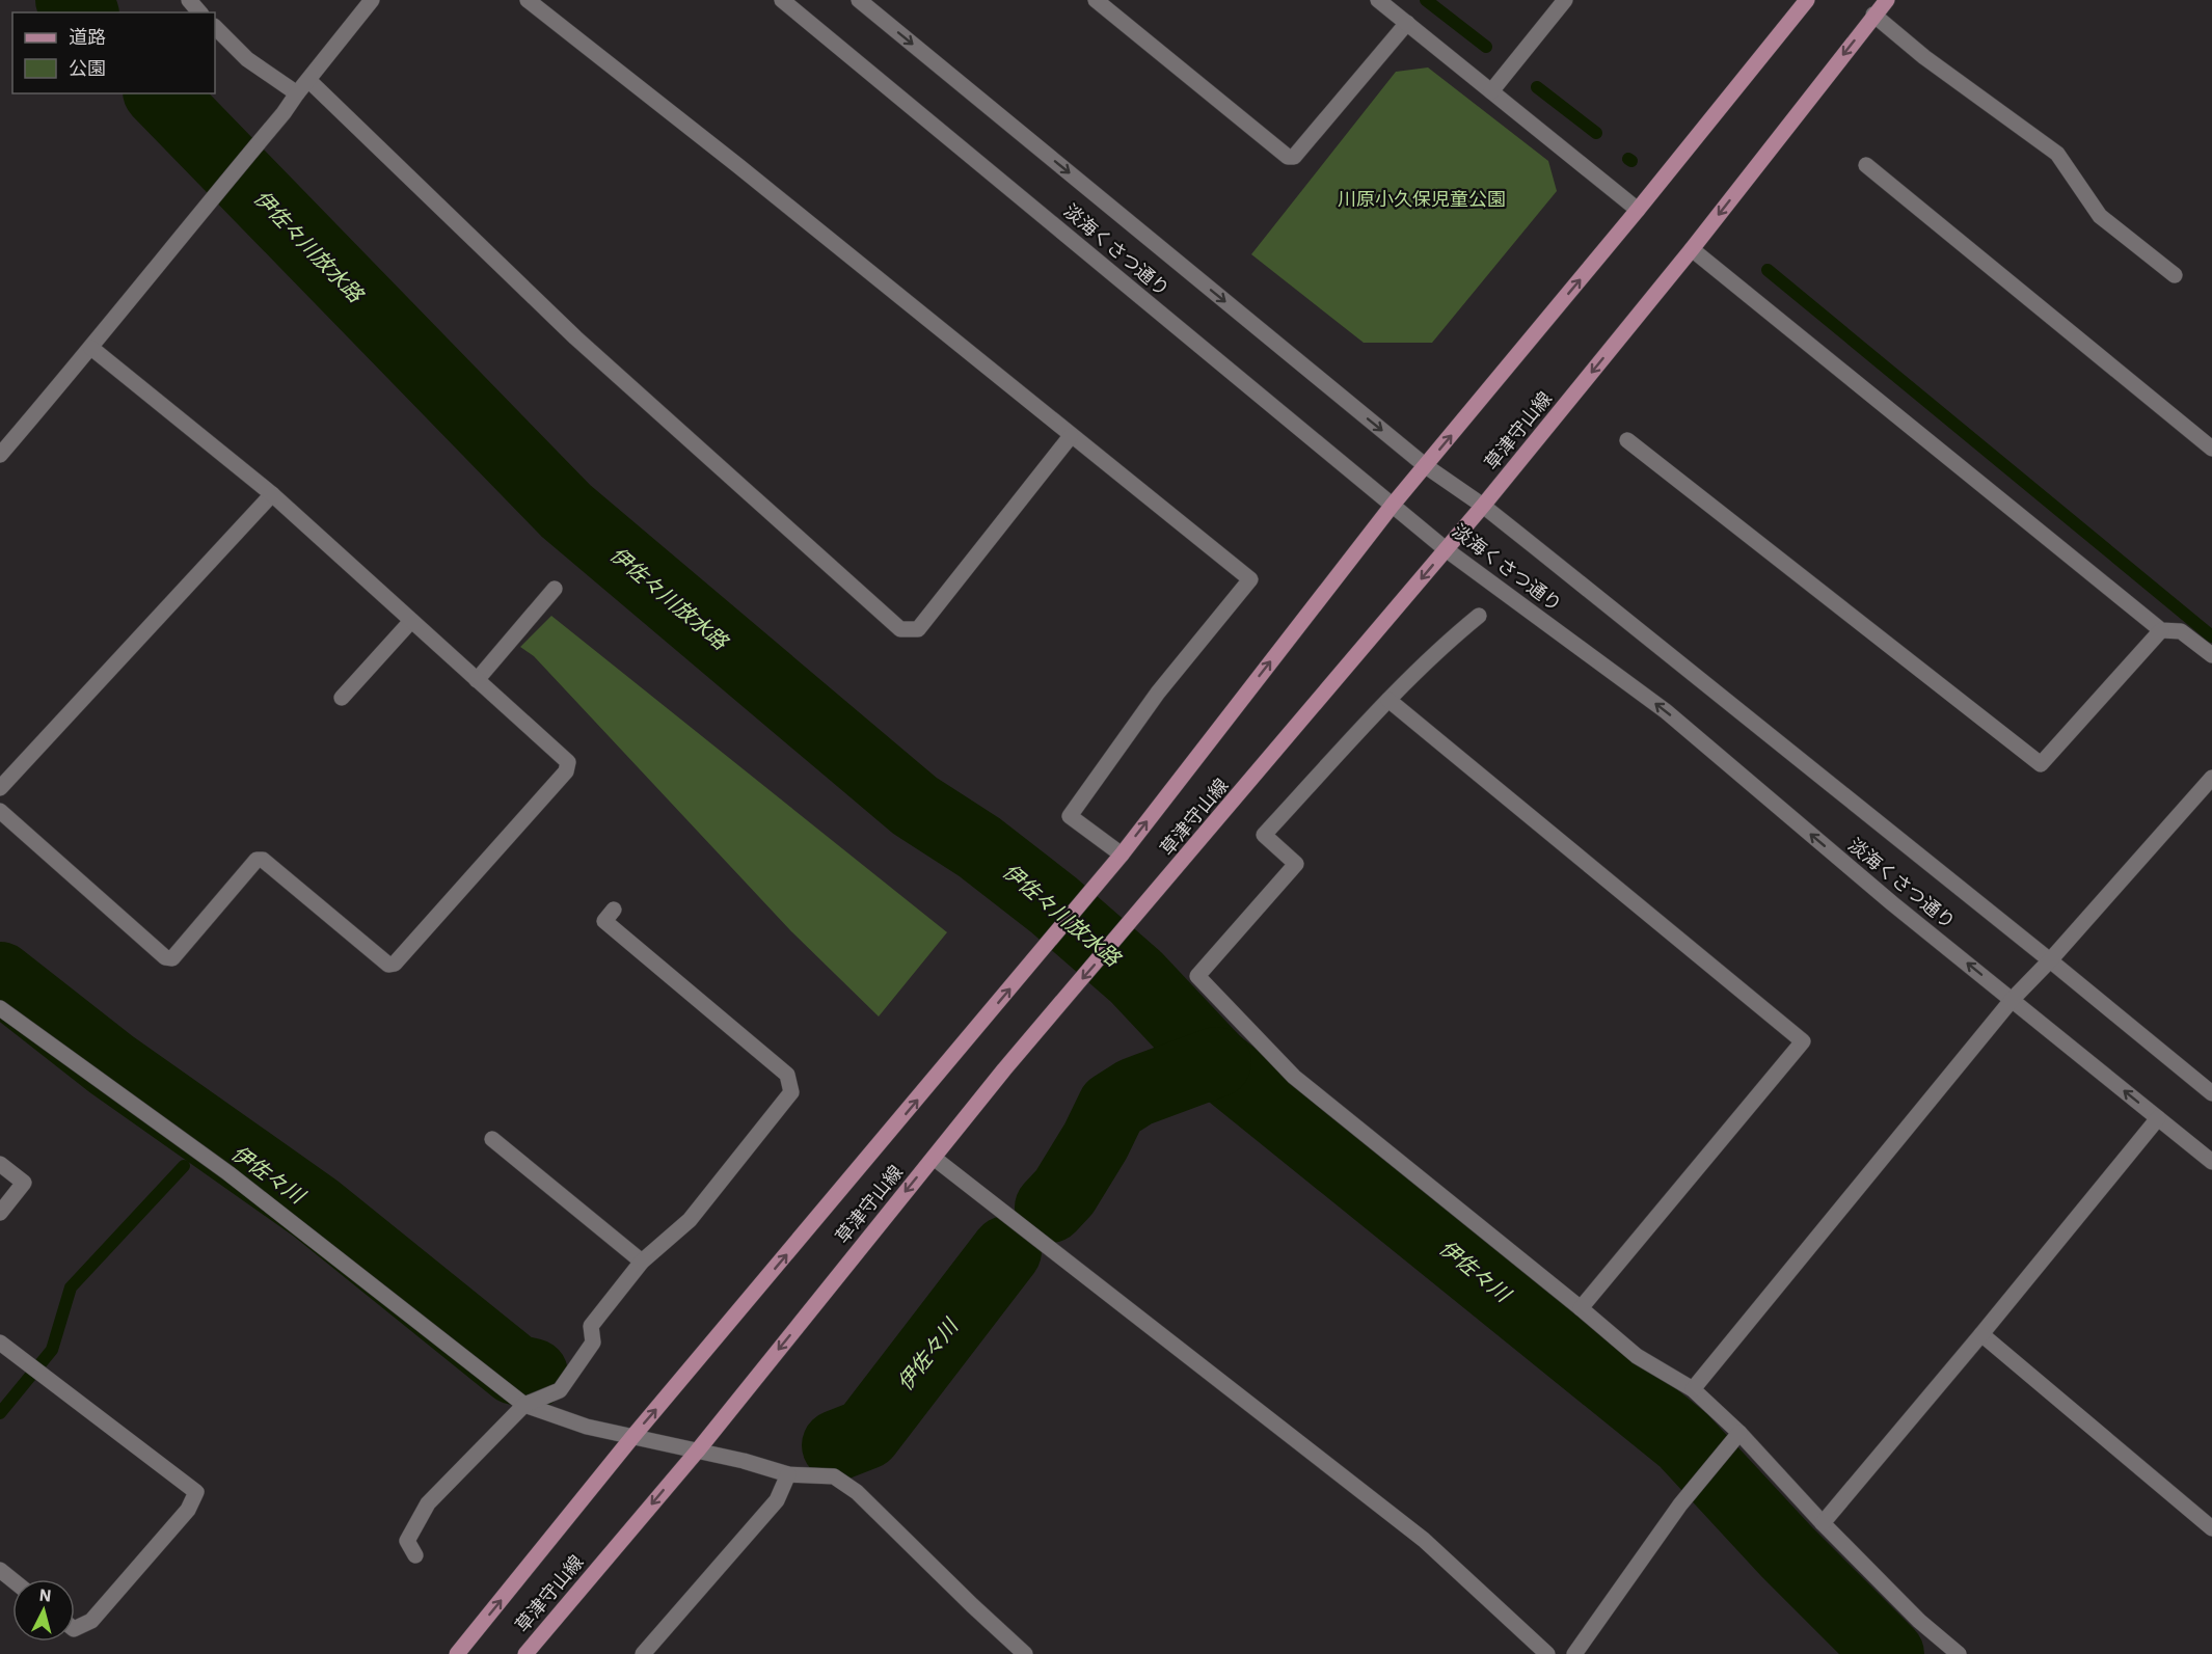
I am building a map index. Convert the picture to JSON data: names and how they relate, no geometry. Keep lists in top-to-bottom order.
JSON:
{
  "streets": {
    "main road": ["草津守山線"],
    "street": ["淡海くさつ通り"]
  },
  "crossings": [
    ["淡海くさつ通り", "草津守山線"]
  ],
  "water": ["伊佐々川放水路", "伊佐々川"],
  "parks": ["川原小久保児童公園"],
  "legend": ["道路", "公園"],
  "north": "top"
}
